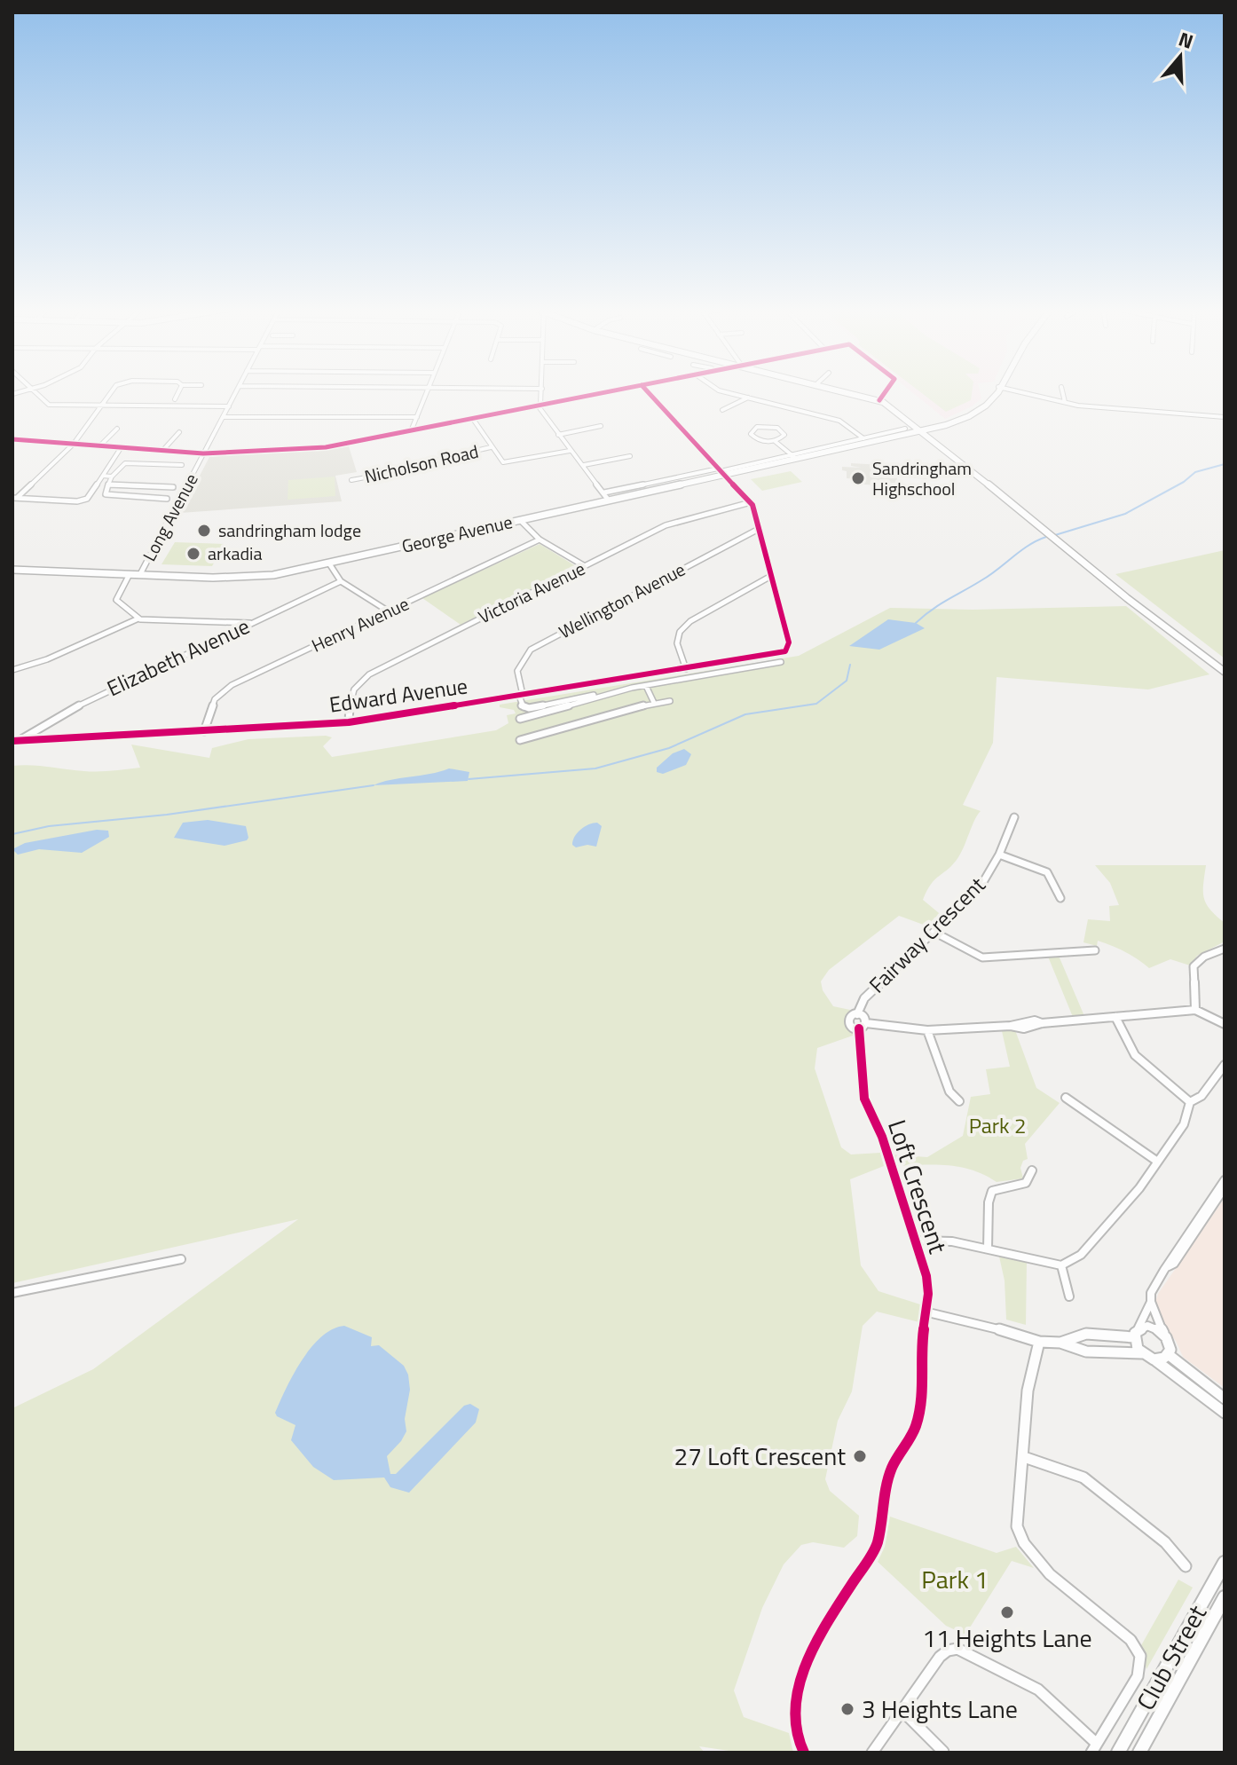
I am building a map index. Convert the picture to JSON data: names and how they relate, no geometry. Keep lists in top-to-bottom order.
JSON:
{
  "streets": {
    "main road": ["George Avenue", "Club Street"],
    "street": [
      "Nicholson Road",
      "Long Avenue",
      "Victoria Avenue",
      "Wellington Avenue",
      "Henry Avenue",
      "Elizabeth Avenue",
      "Edward Avenue",
      "Fairway Crescent",
      "Loft Crescent"
    ]
  },
  "crossings": [
    ["Long Avenue", "George Avenue"],
    ["Victoria Avenue", "Edward Avenue"],
    ["Wellington Avenue", "Edward Avenue"],
    ["Henry Avenue", "Edward Avenue"],
    ["Elizabeth Avenue", "Edward Avenue"],
    ["Fairway Crescent", "Loft Crescent"]
  ],
  "parks": ["Park 2", "Park 1"],
  "places": [
    "Sandringham Highschool",
    "sandringham lodge",
    "arkadia",
    "27 Loft Crescent",
    "11 Heights Lane",
    "3 Heights Lane"
  ],
  "north": "top"
}
